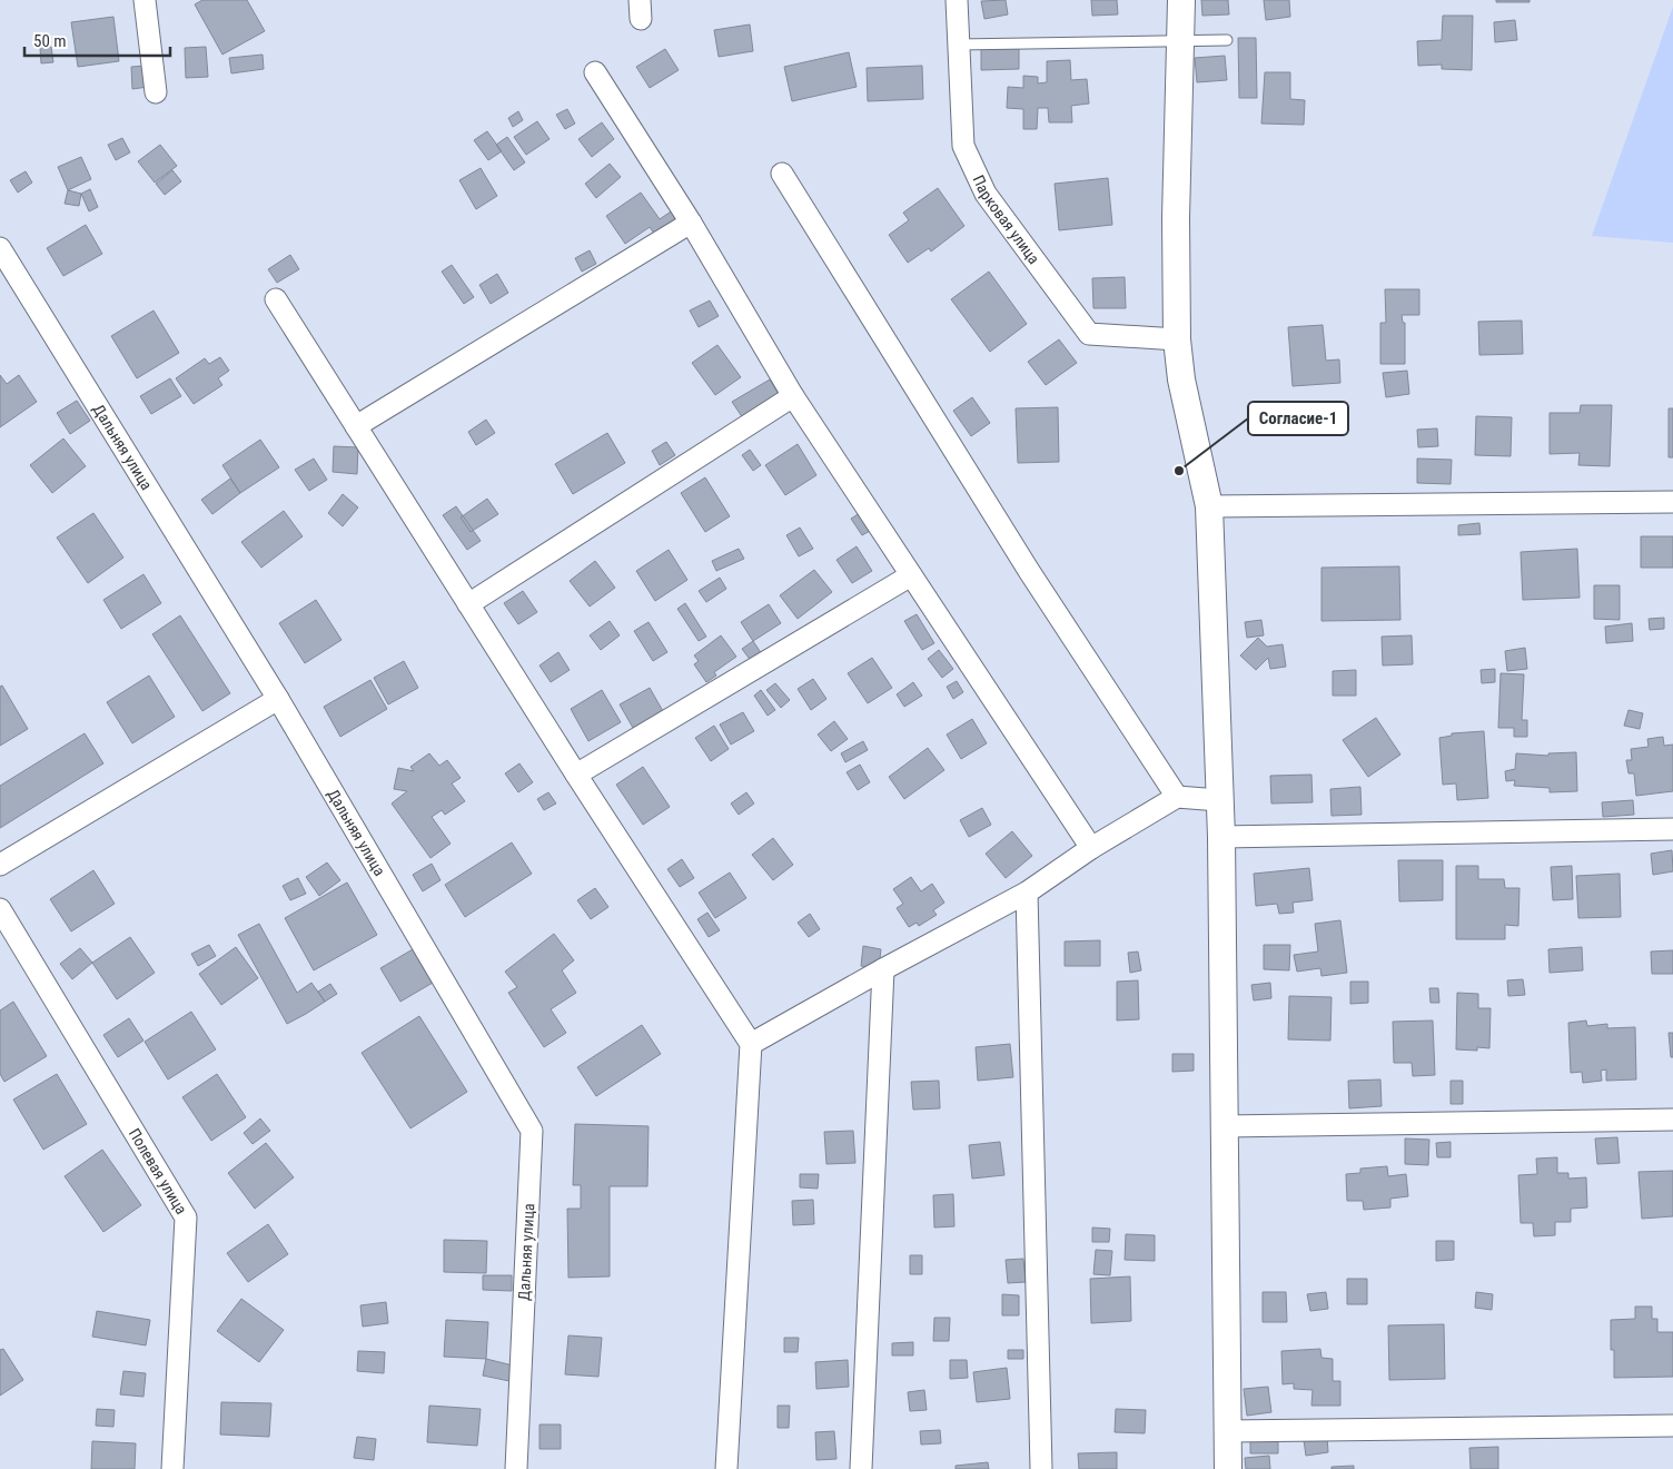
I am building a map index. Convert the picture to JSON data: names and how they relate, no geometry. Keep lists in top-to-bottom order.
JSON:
{
  "streets": {
    "street": ["Парковая улица", "Дальняя улица", "Полевая улица"]
  },
  "places": ["Согласие-1"],
  "scale_bar": "50 m"
}
